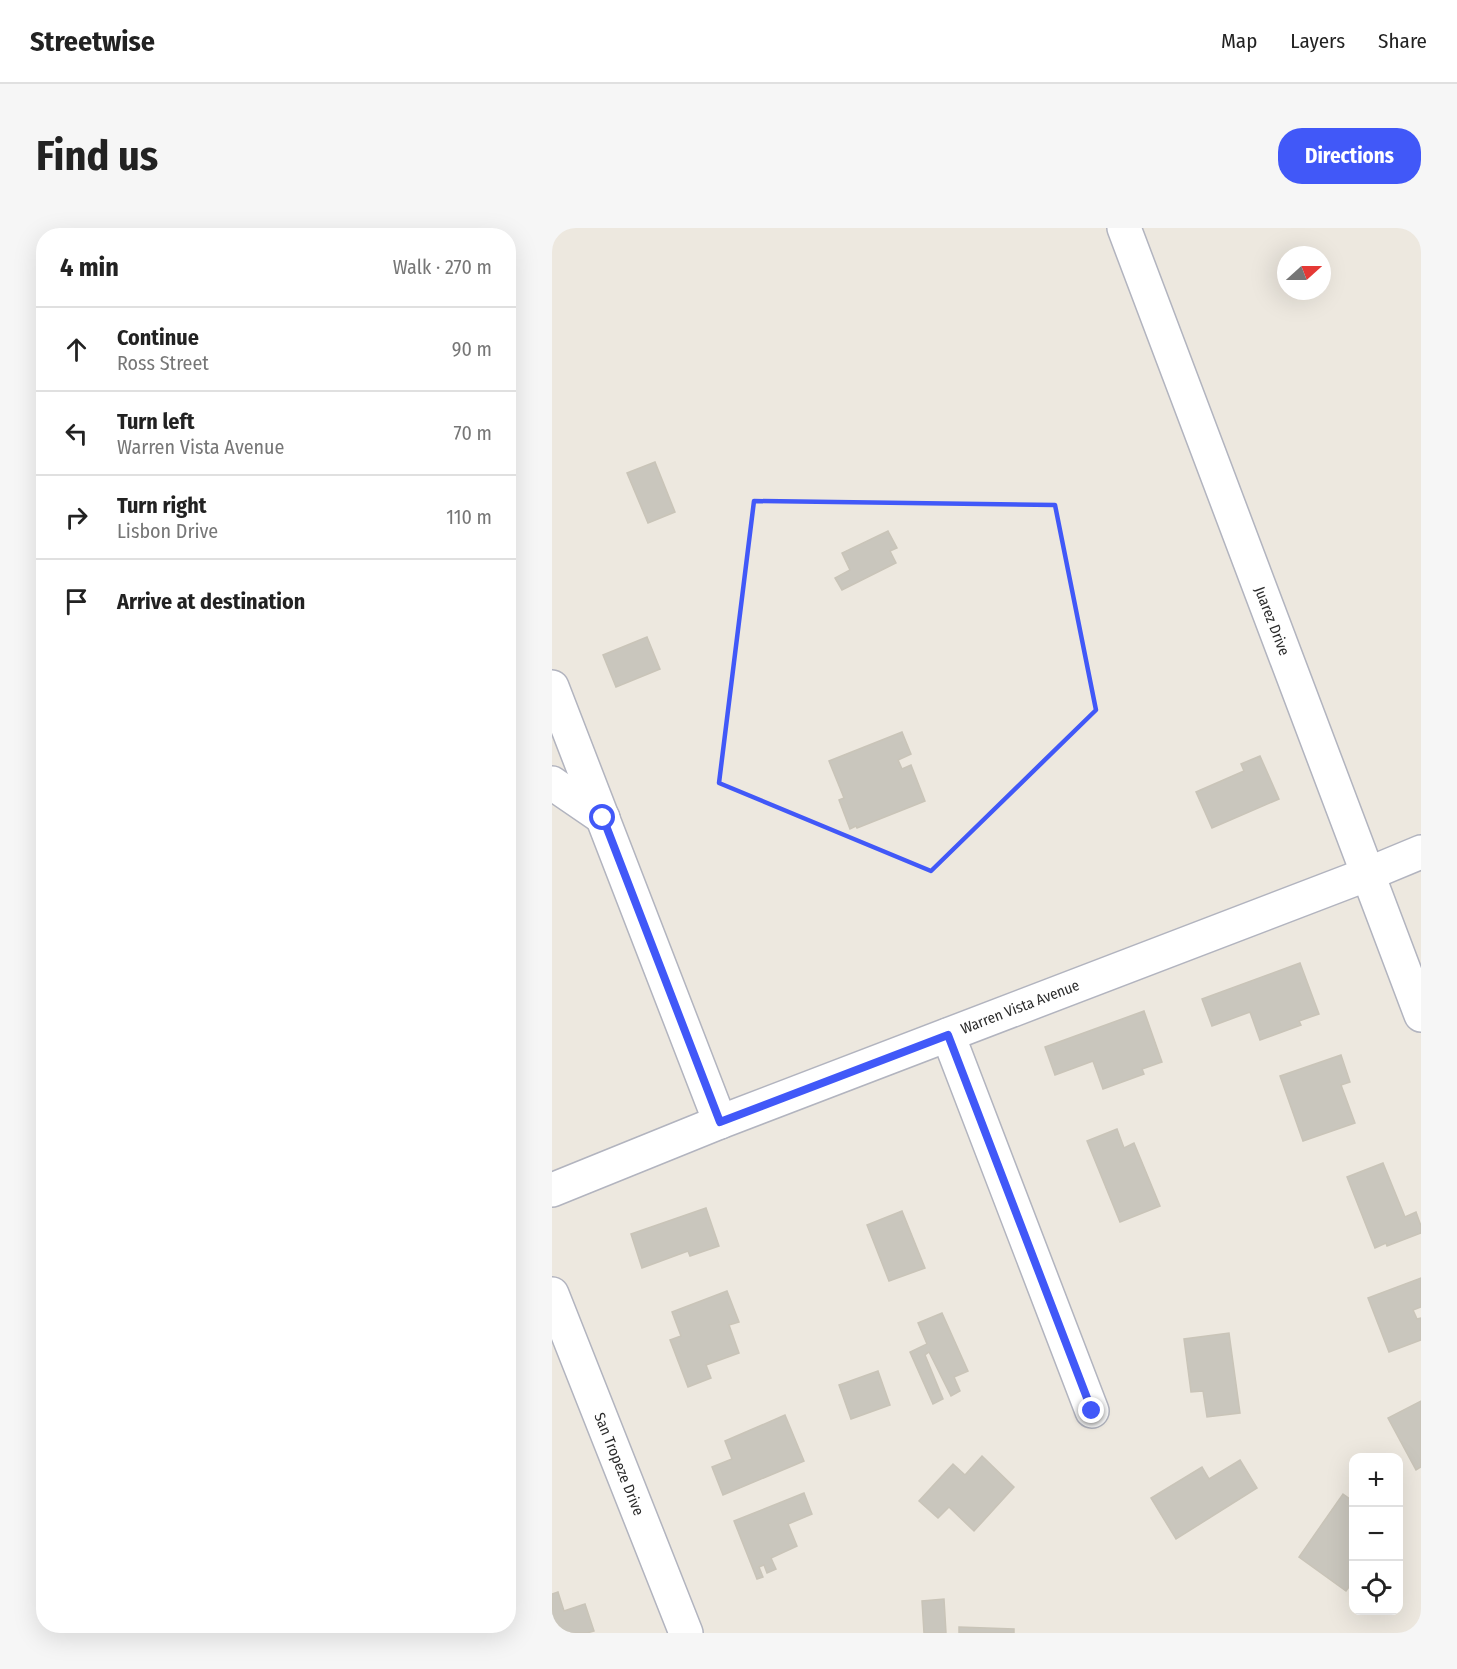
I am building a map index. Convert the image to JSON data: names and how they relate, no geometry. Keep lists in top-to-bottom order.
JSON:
{
  "streets": {
    "street": ["Juarez Drive", "Warren Vista Avenue", "San Tropeze Drive"]
  },
  "crossings": [
    ["Juarez Drive", "Warren Vista Avenue"]
  ],
  "north": "right",
  "page": {
    "header": "Streetwise",
    "nav": ["Map", "Layers", "Share"],
    "buttons": "Directions",
    "title": "Find us",
    "heading": ["4 min", "Walk · 270 m"],
    "list": [
      ["Continue", "Ross Street", "90 m"],
      ["Turn left", "Warren Vista Avenue", "70 m"],
      ["Turn right", "Lisbon Drive", "110 m"],
      "Arrive at destination"
    ],
    "map_buttons": ["+", "−"]
  }
}
